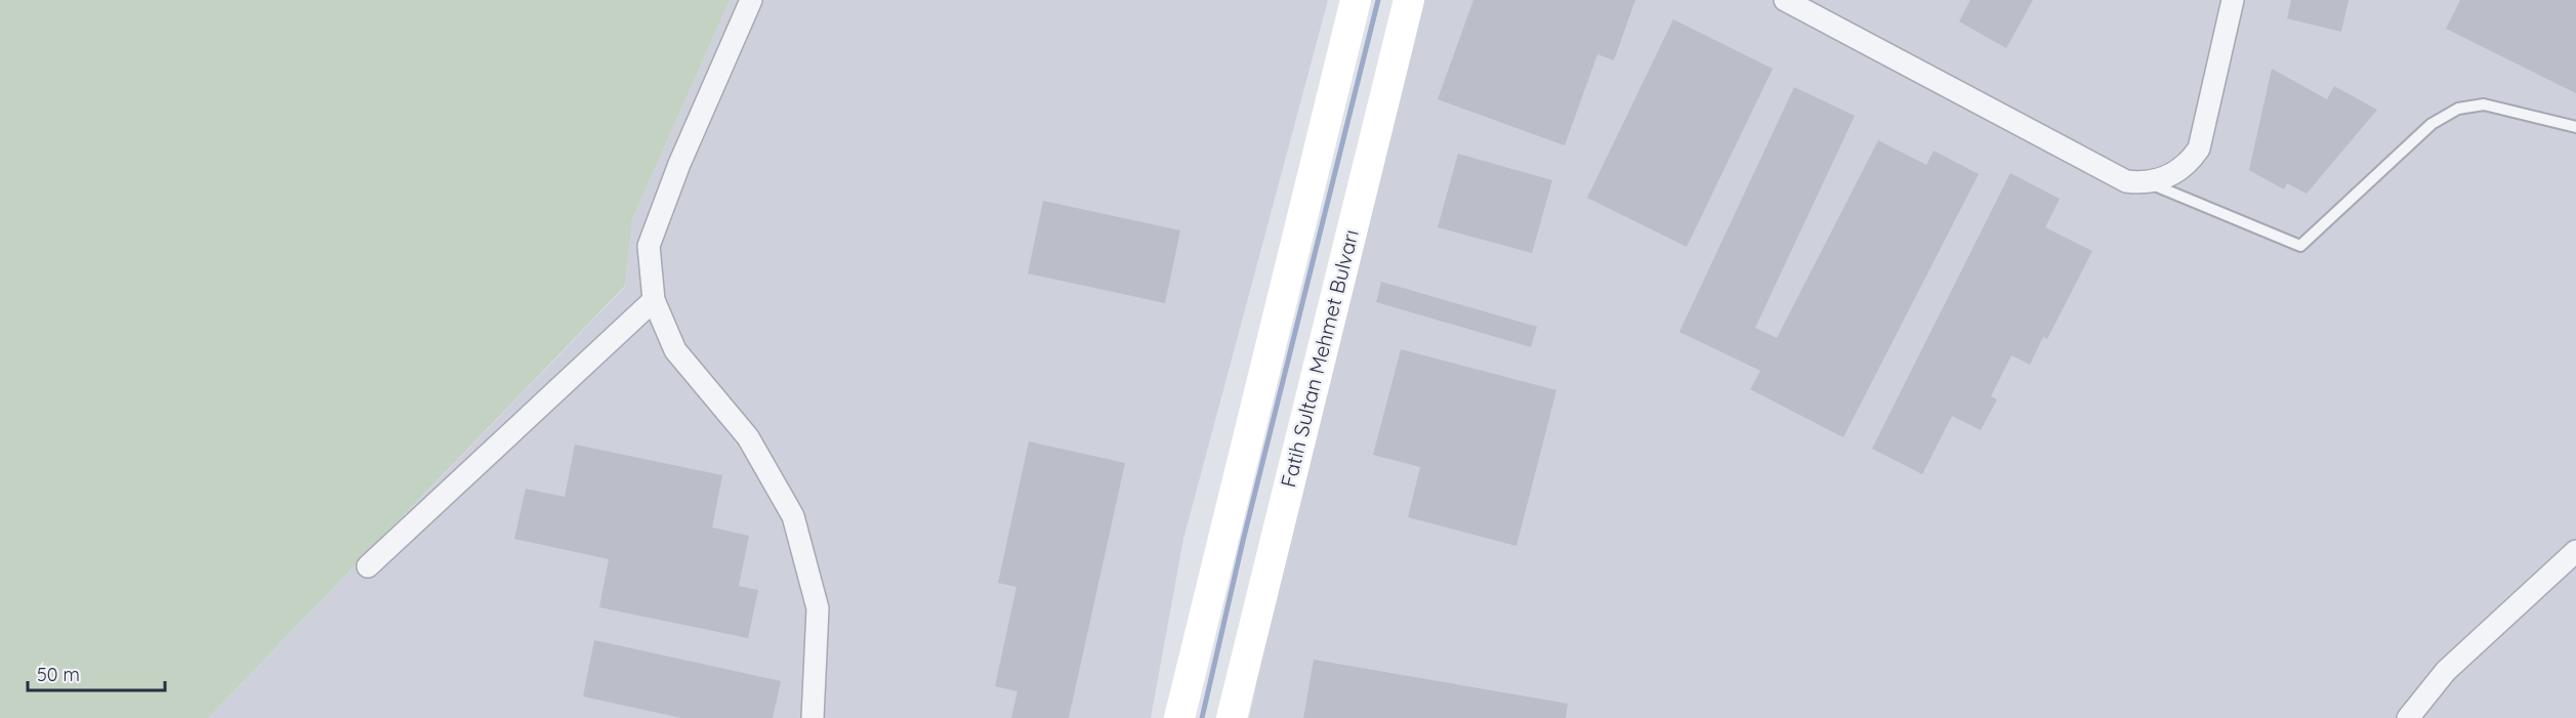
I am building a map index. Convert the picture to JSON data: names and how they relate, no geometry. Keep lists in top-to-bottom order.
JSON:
{
  "streets": {
    "main road": ["Fatih Sultan Mehmet Bulvarı"]
  },
  "scale_bar": "50 m"
}
